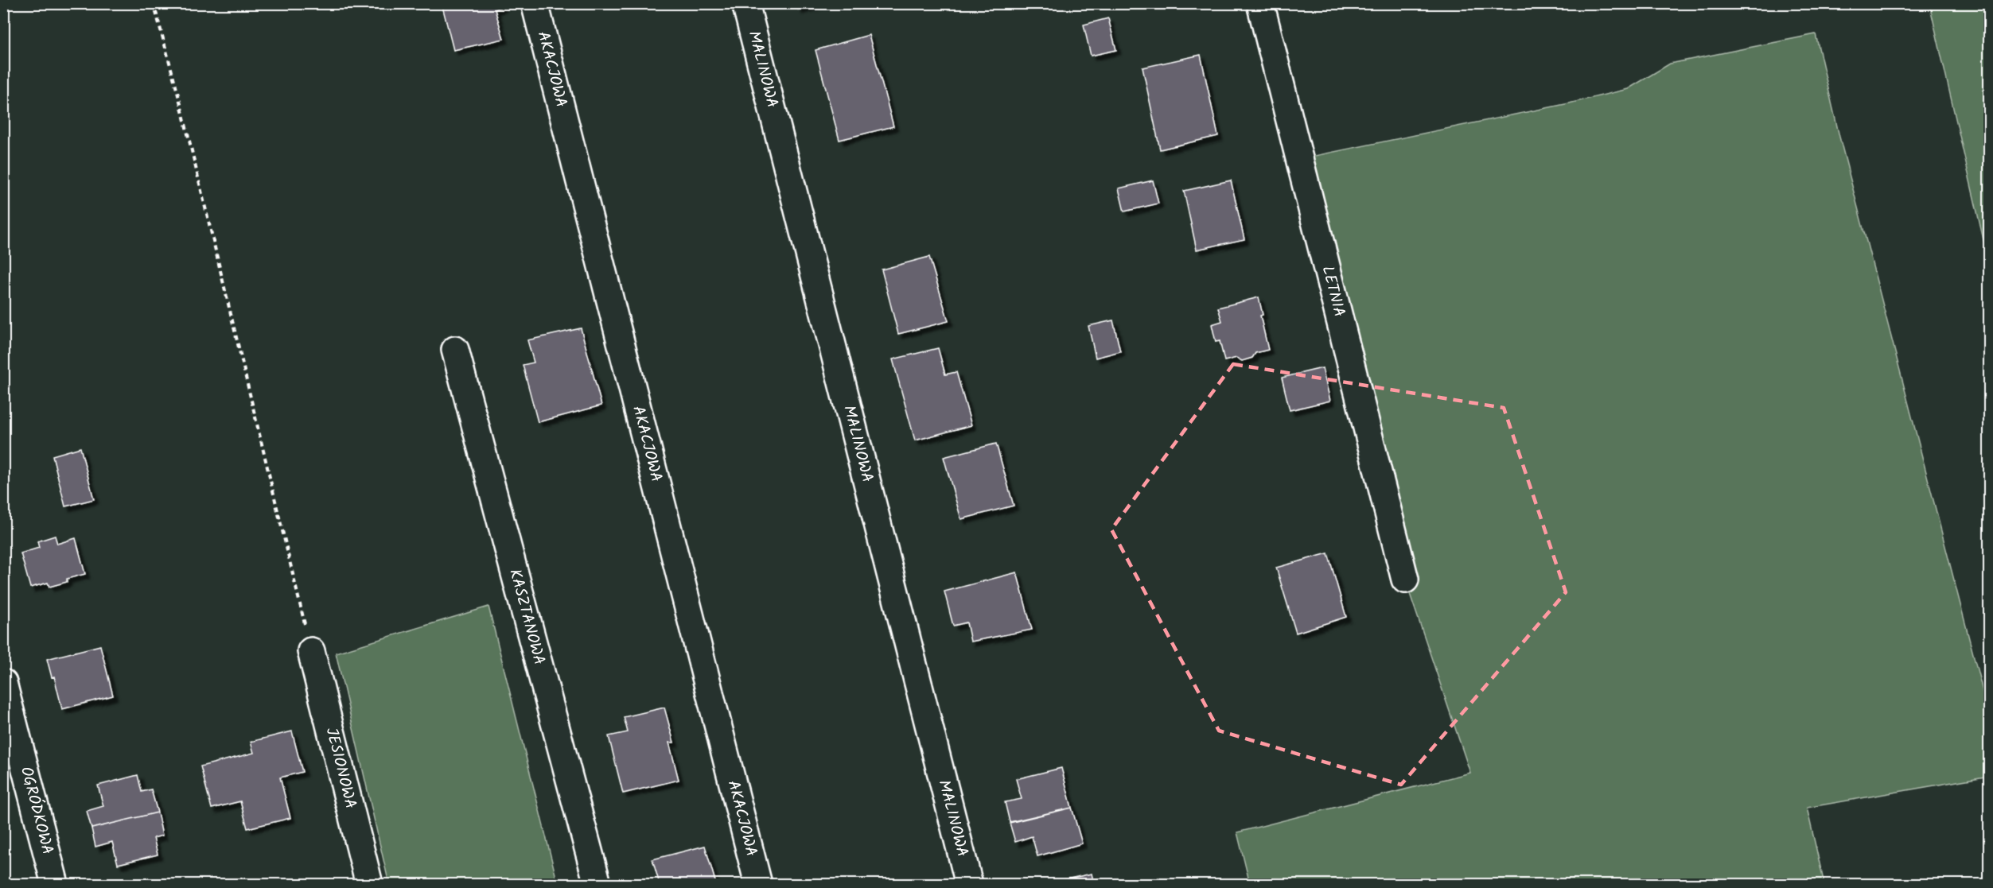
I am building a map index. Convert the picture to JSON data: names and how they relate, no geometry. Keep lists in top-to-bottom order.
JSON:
{
  "streets": {
    "street": [
      "AKACJOWA",
      "MALINOWA",
      "LETNIA",
      "KASZTANOWA",
      "JESIONOWA",
      "OGRÓDKOWA"
    ]
  }
}
